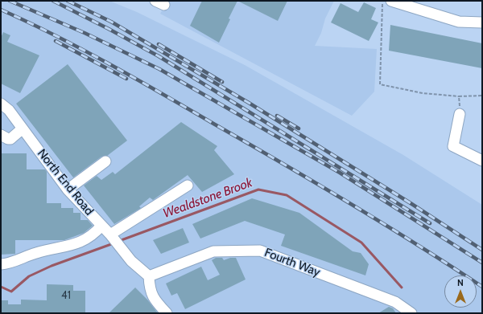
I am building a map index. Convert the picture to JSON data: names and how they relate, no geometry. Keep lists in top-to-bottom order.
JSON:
{
  "streets": {
    "street": ["North End Road", "Fourth Way"]
  },
  "crossings": [
    ["North End Road", "Fourth Way"]
  ],
  "water": ["Wealdstone Brook"],
  "house_numbers": ["41"],
  "north": "top"
}
